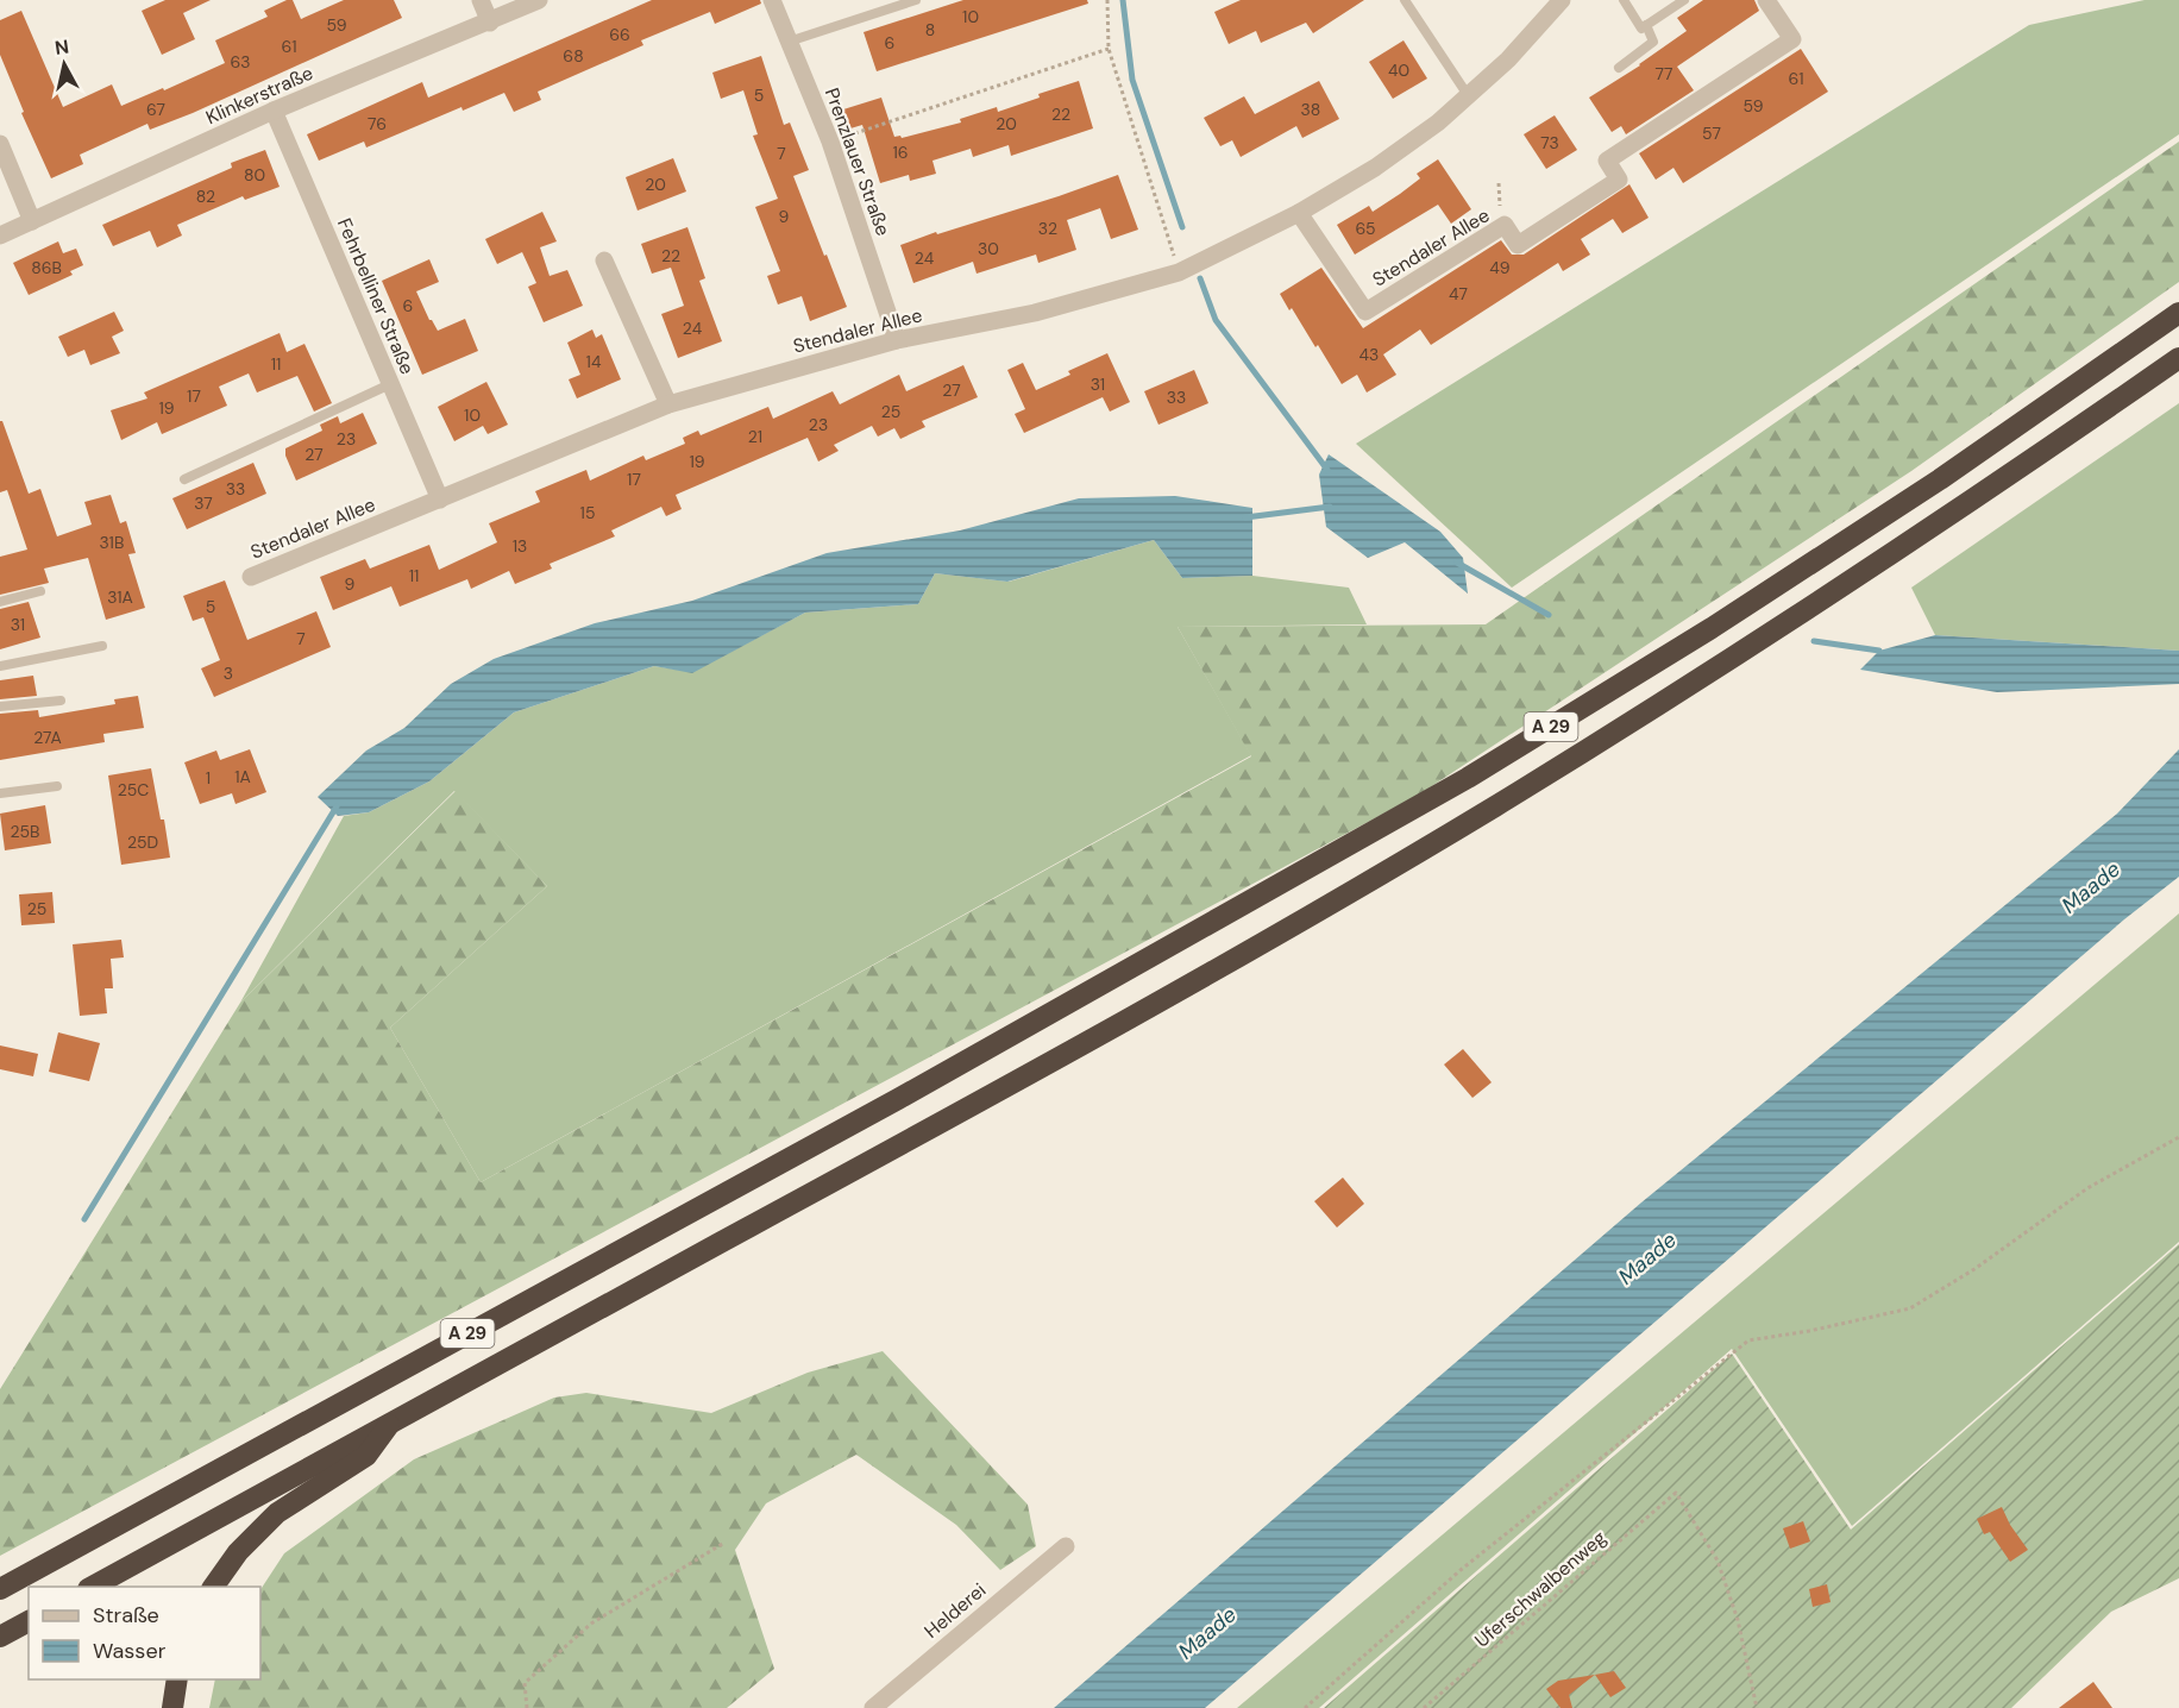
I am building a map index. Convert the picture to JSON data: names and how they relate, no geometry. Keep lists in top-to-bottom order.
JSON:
{
  "streets": {
    "highway": ["A 29"],
    "street": [
      "Klinkerstraße",
      "Prenzlauer Straße",
      "Stendaler Allee",
      "Fehrbelliner Straße",
      "Helderei"
    ],
    "path": ["Uferschwalbenweg"]
  },
  "crossings": [
    ["Klinkerstraße", "Fehrbelliner Straße"],
    ["Prenzlauer Straße", "Stendaler Allee"],
    ["Stendaler Allee", "Fehrbelliner Straße"]
  ],
  "water": ["Maade"],
  "house_numbers": [
    "10",
    "59",
    "8",
    "66",
    "6",
    "61",
    "68",
    "63",
    "40",
    "77",
    "61",
    "5",
    "59",
    "67",
    "38",
    "22",
    "76",
    "20",
    "57",
    "73",
    "16",
    "7",
    "80",
    "20",
    "82",
    "9",
    "32",
    "65",
    "30",
    "22",
    "24",
    "86B",
    "49",
    "47",
    "6",
    "24",
    "43",
    "14",
    "11",
    "31",
    "27",
    "17",
    "33",
    "19",
    "25",
    "10",
    "23",
    "21",
    "23",
    "27",
    "19",
    "17",
    "33",
    "37",
    "15",
    "31B",
    "13",
    "11",
    "9",
    "31A",
    "5",
    "31",
    "7",
    "3",
    "27A",
    "1A",
    "1",
    "25C",
    "25B",
    "25D",
    "25"
  ],
  "legend": ["Straße", "Wasser"],
  "north": "top"
}
